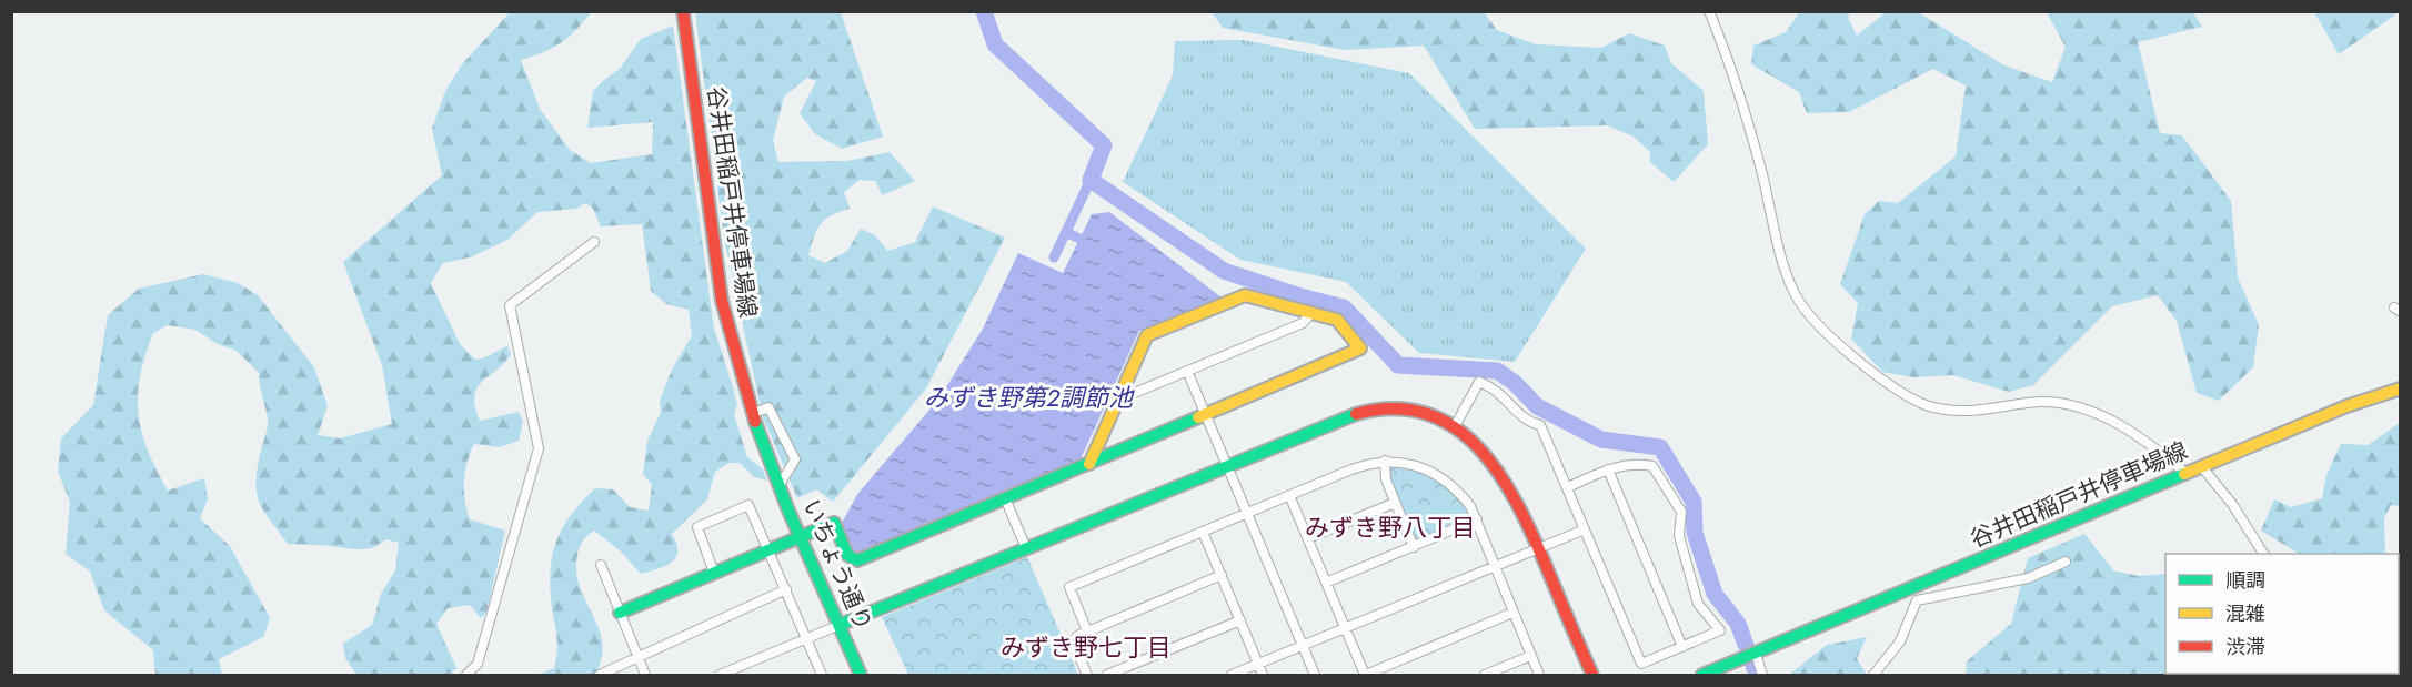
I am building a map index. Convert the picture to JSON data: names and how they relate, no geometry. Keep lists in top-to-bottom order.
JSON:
{
  "streets": {
    "street": ["谷井田稲戸井停車場線", "いちょう通り"]
  },
  "crossings": [
    ["谷井田稲戸井停車場線", "いちょう通り"]
  ],
  "districts": ["みずき野八丁目", "みずき野七丁目"],
  "water": ["みずき野第2調節池"],
  "legend": ["順調", "混雑", "渋滞"]
}
